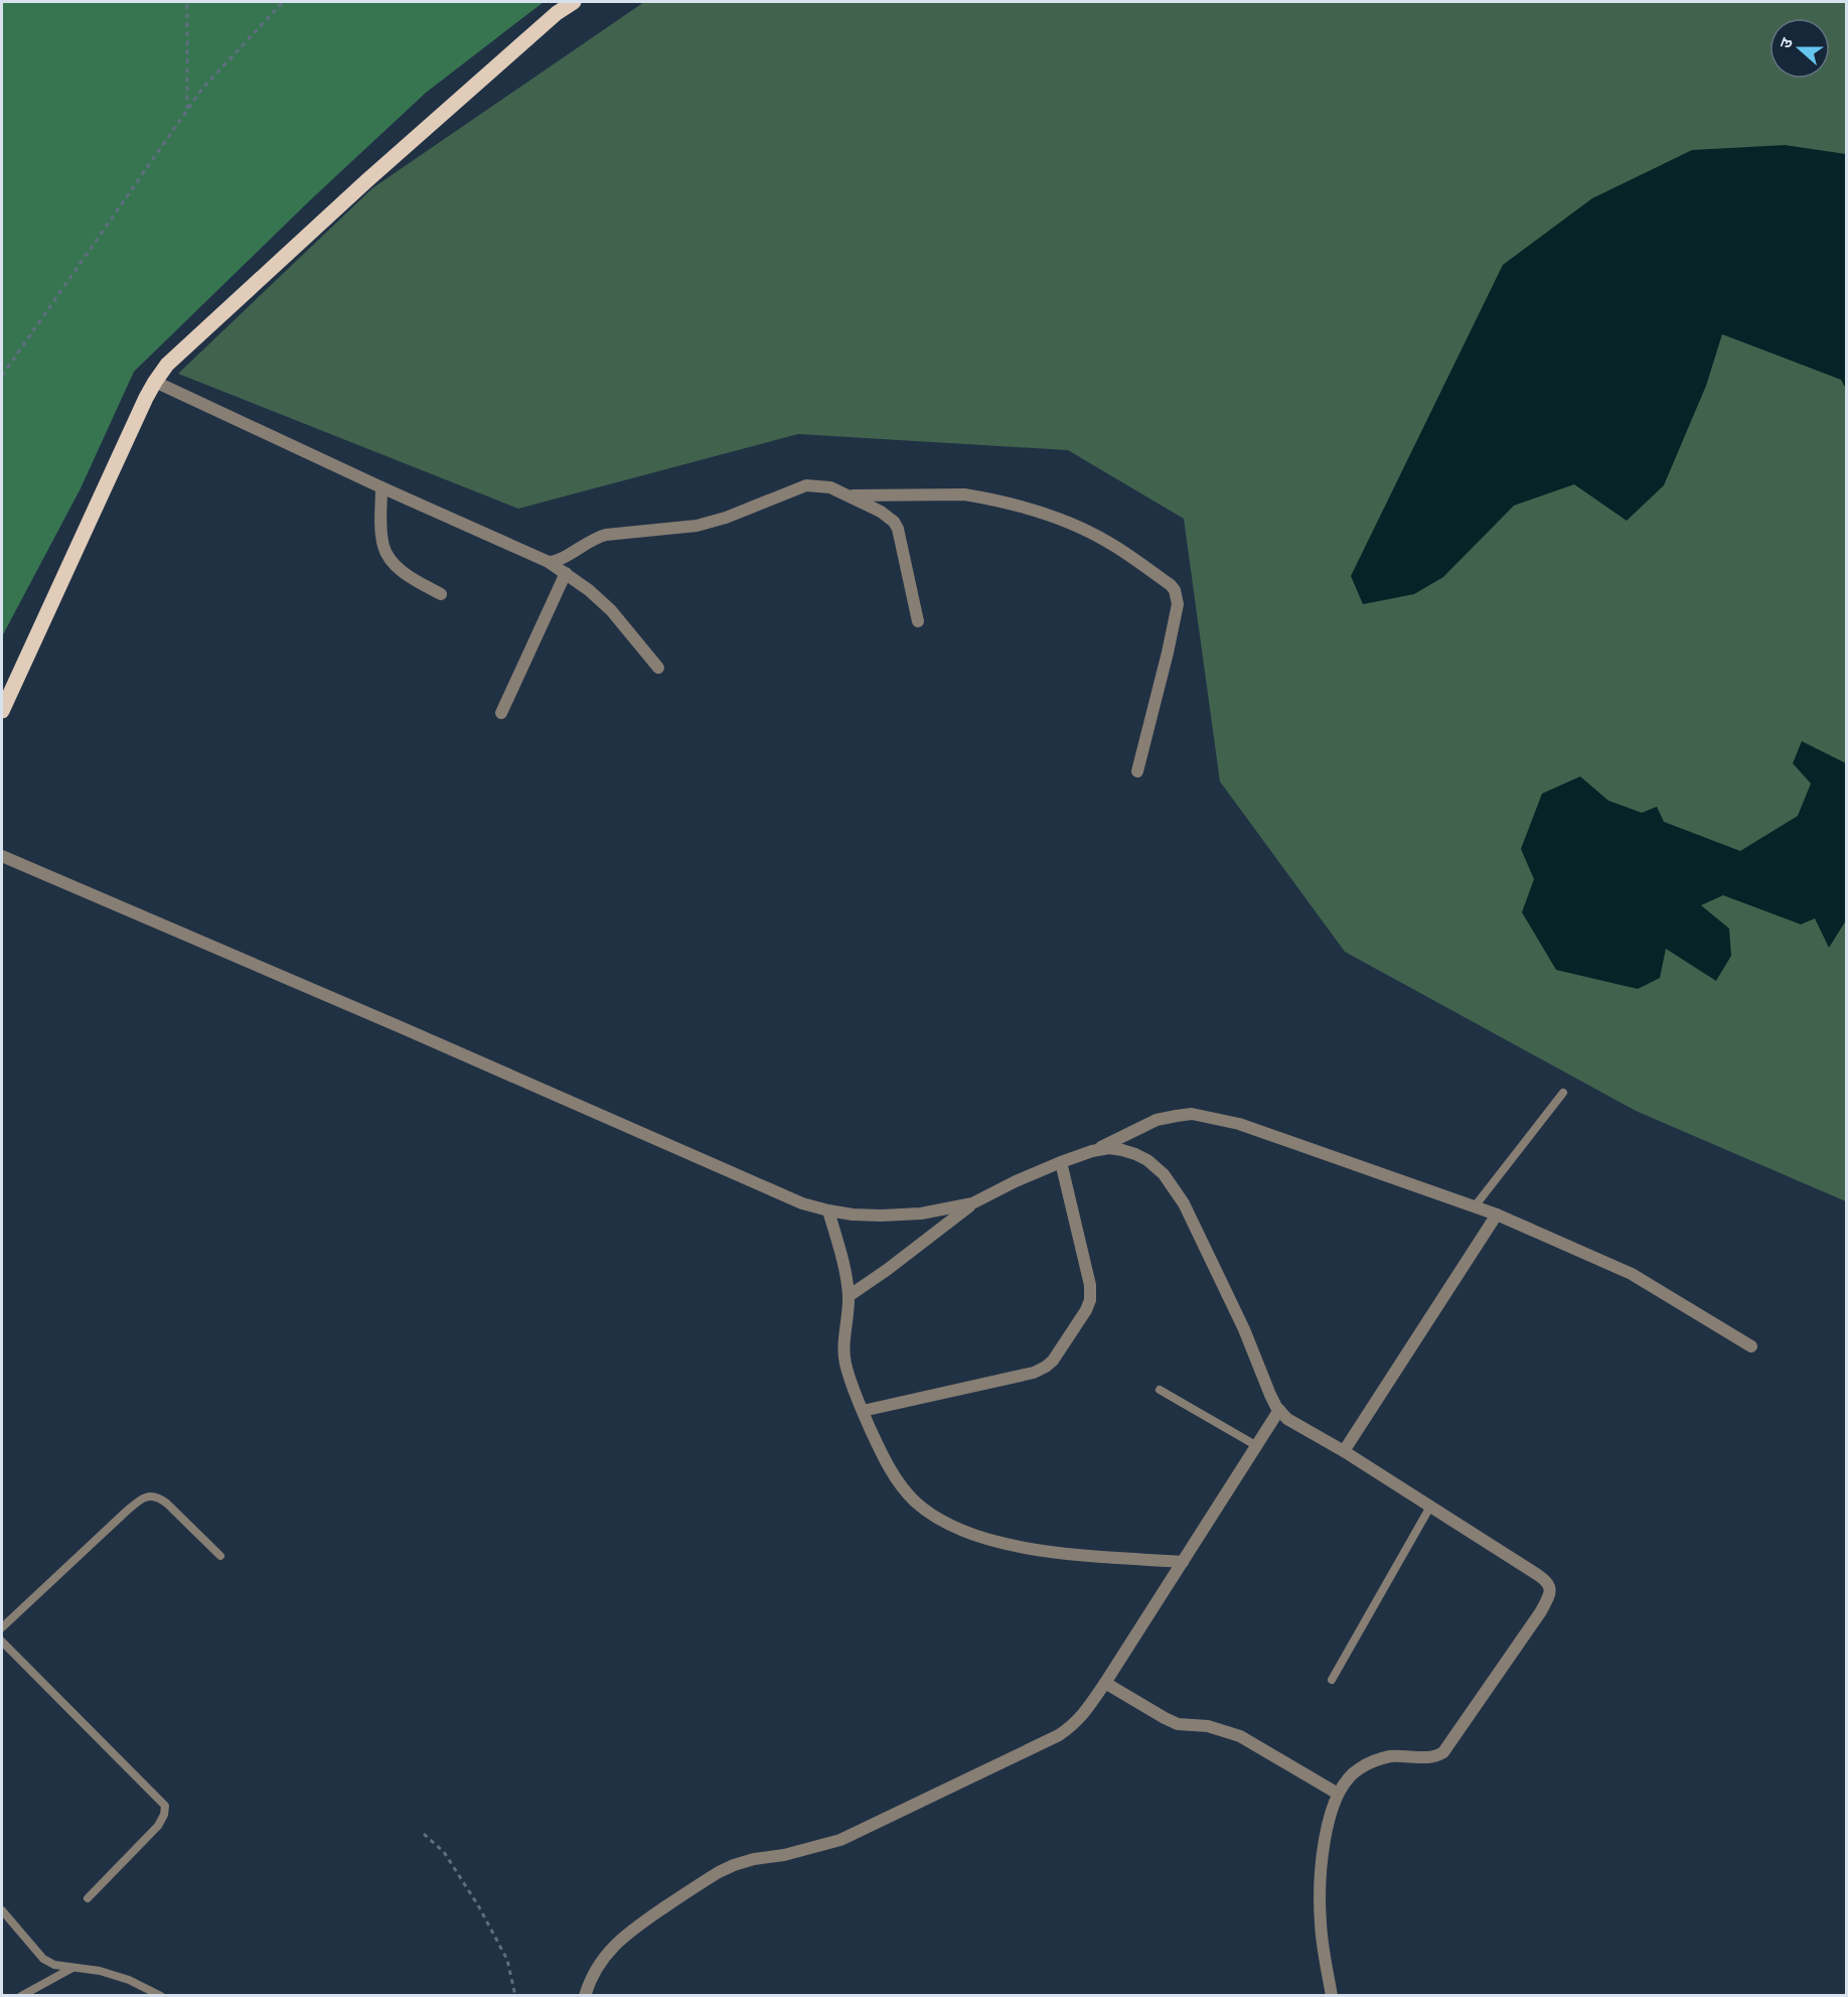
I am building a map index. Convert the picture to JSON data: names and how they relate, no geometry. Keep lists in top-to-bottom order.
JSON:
{
  "north": "left"
}
